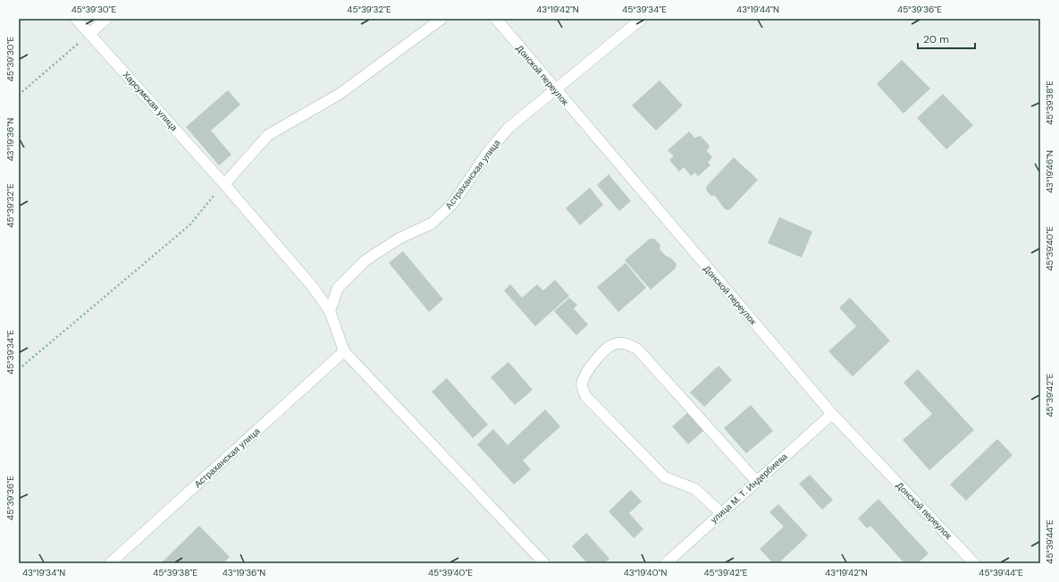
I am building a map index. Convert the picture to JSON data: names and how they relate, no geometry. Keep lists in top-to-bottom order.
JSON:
{
  "streets": {
    "street": [
      "Донской переулок",
      "Харсумская улица",
      "Астраханская улица",
      "улица М. Т. Индербиева"
    ]
  },
  "crossings": [
    ["Донской переулок", "Астраханская улица"],
    ["Донской переулок", "улица М. Т. Индербиева"],
    ["Харсумская улица", "Астраханская улица"]
  ],
  "scale_bar": "20 m",
  "coordinates": [
    "45°39'30\"E",
    "45°39'32\"E",
    "43°19'42\"N",
    "45°39'34\"E",
    "43°19'44\"N",
    "45°39'36\"E",
    "45°39'38\"E",
    "43°19'36\"N",
    "43°19'46\"N",
    "45°39'40\"E",
    "45°39'42\"E",
    "45°39'44\"E",
    "43°19'34\"N",
    "43°19'40\"N"
  ]
}
